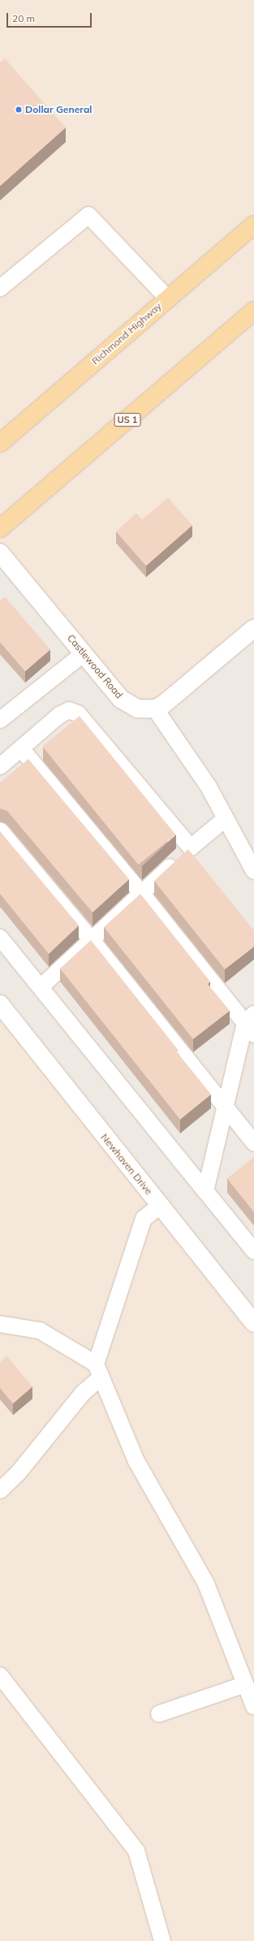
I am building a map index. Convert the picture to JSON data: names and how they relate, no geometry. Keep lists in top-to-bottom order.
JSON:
{
  "streets": {
    "main road": ["Richmond Highway", "US 1"],
    "street": ["Castlewood Road", "Newhaven Drive"]
  },
  "places": ["Dollar General"],
  "scale_bar": "20 m"
}
